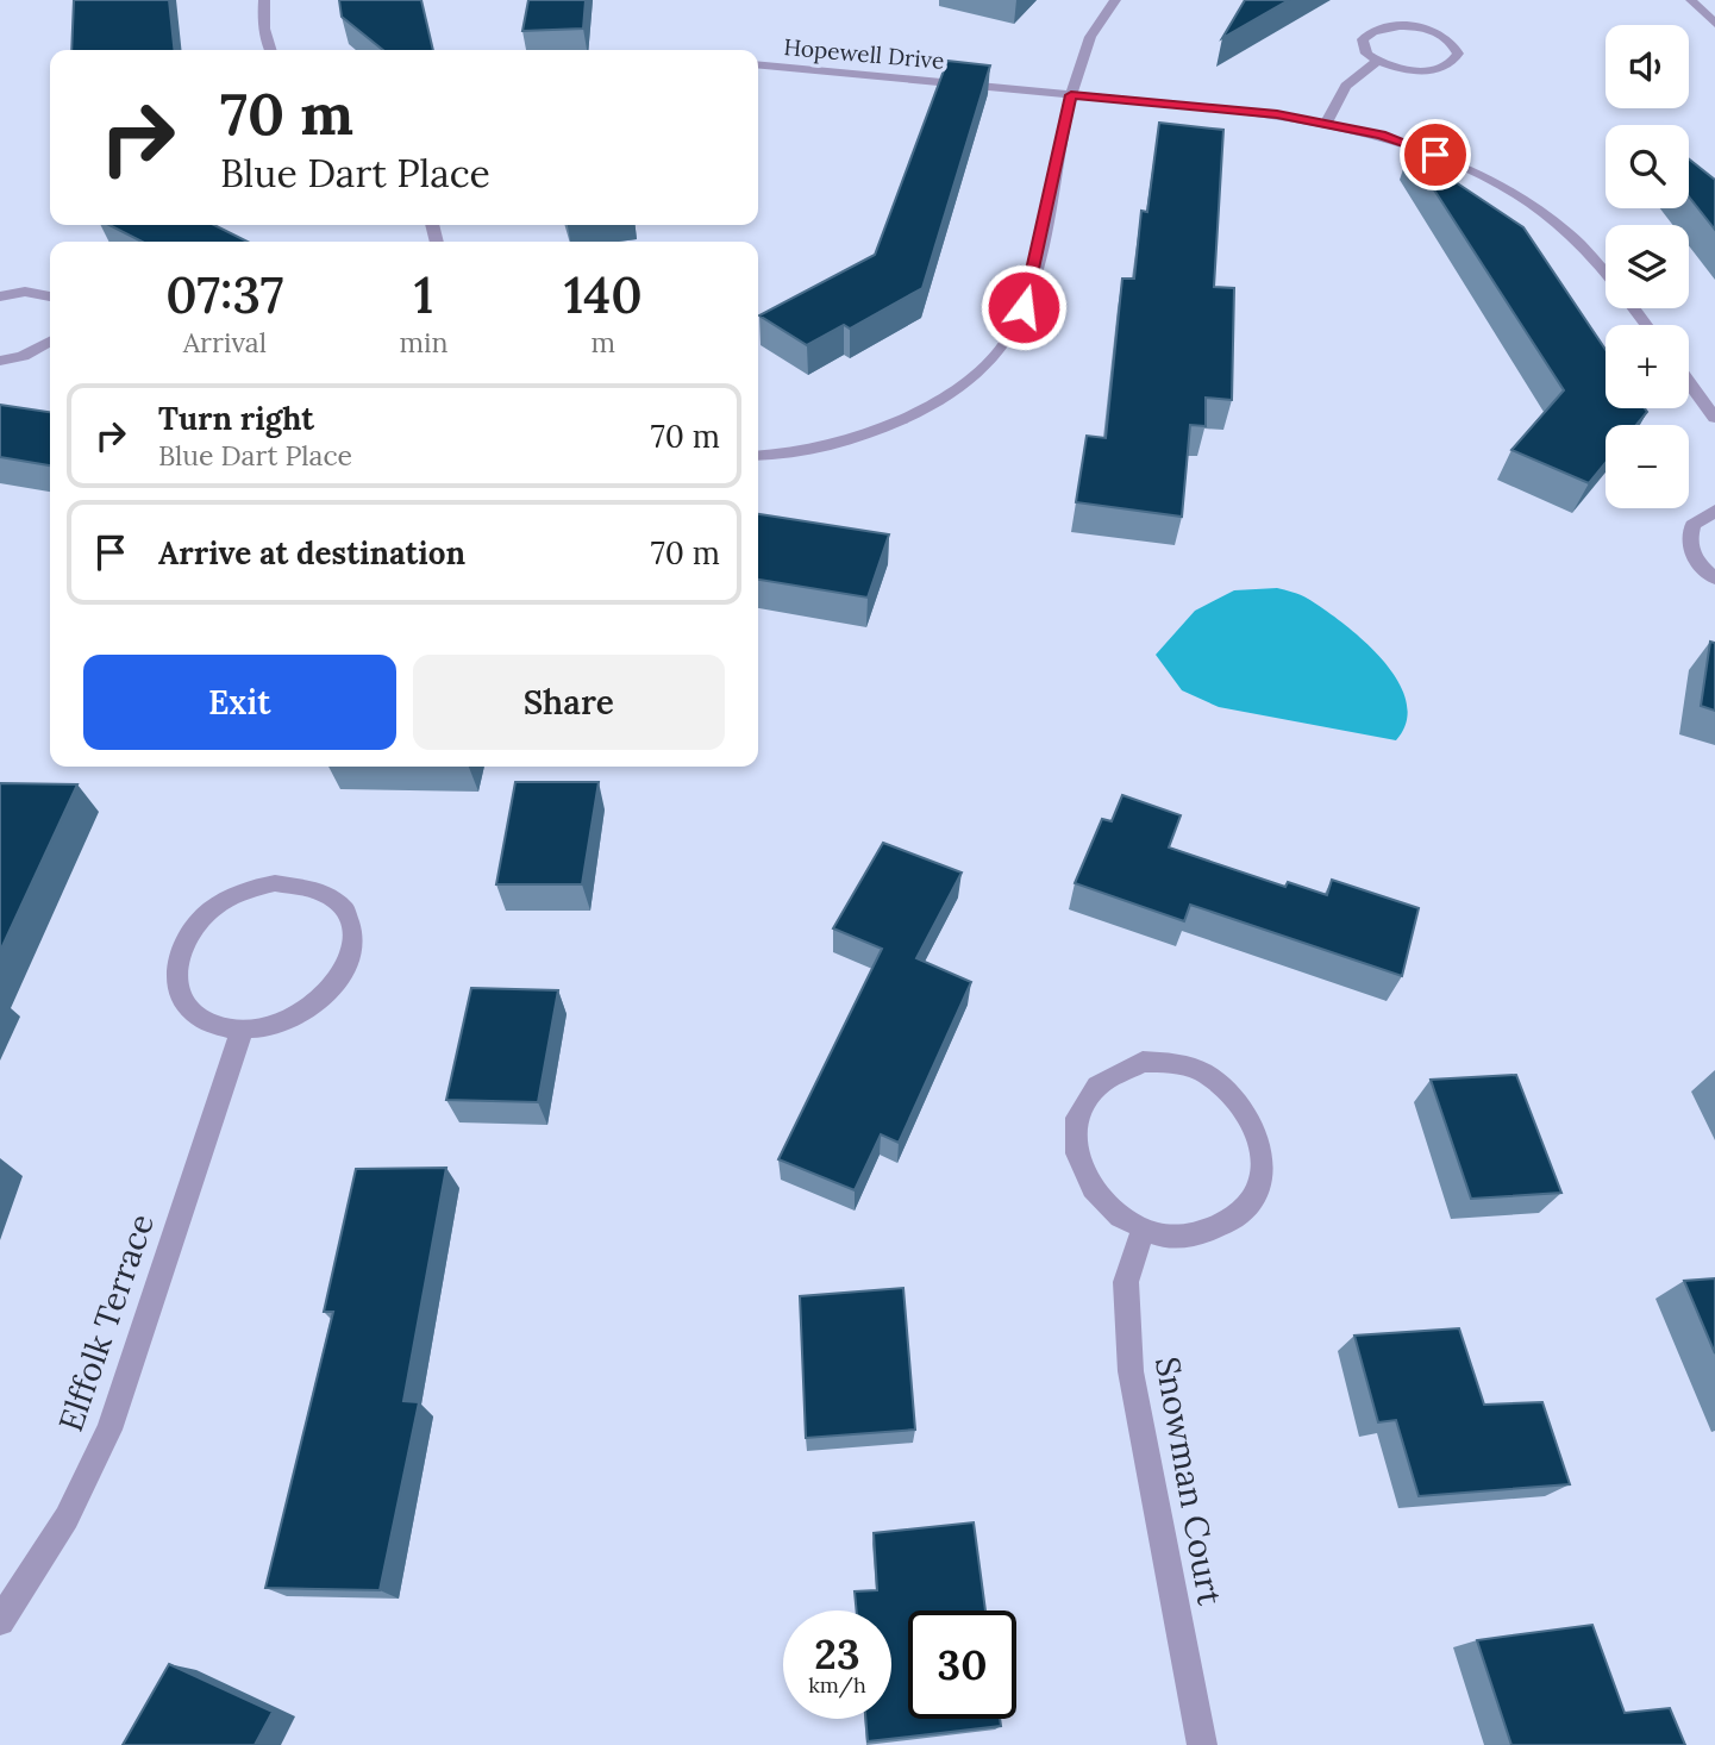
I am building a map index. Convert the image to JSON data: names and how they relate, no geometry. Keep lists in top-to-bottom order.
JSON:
{
  "streets": {
    "street": ["Hopewell Drive", "Elffolk Terrace", "Snowman Court"]
  },
  "page": {
    "map_buttons": ["+", "−"],
    "turn": ["70 m", "Blue Dart Place"],
    "eta": [
      "07:37",
      "Arrival",
      "1",
      "min",
      "140",
      "m"
    ],
    "list": [
      {
        "name": "Turn right",
        "note": "Blue Dart Place",
        "value": "70 m"
      },
      {
        "name": "Arrive at destination",
        "value": "70 m"
      }
    ],
    "buttons": ["Exit", "Share"],
    "speed": "23 km/h",
    "limit": "30"
  }
}
